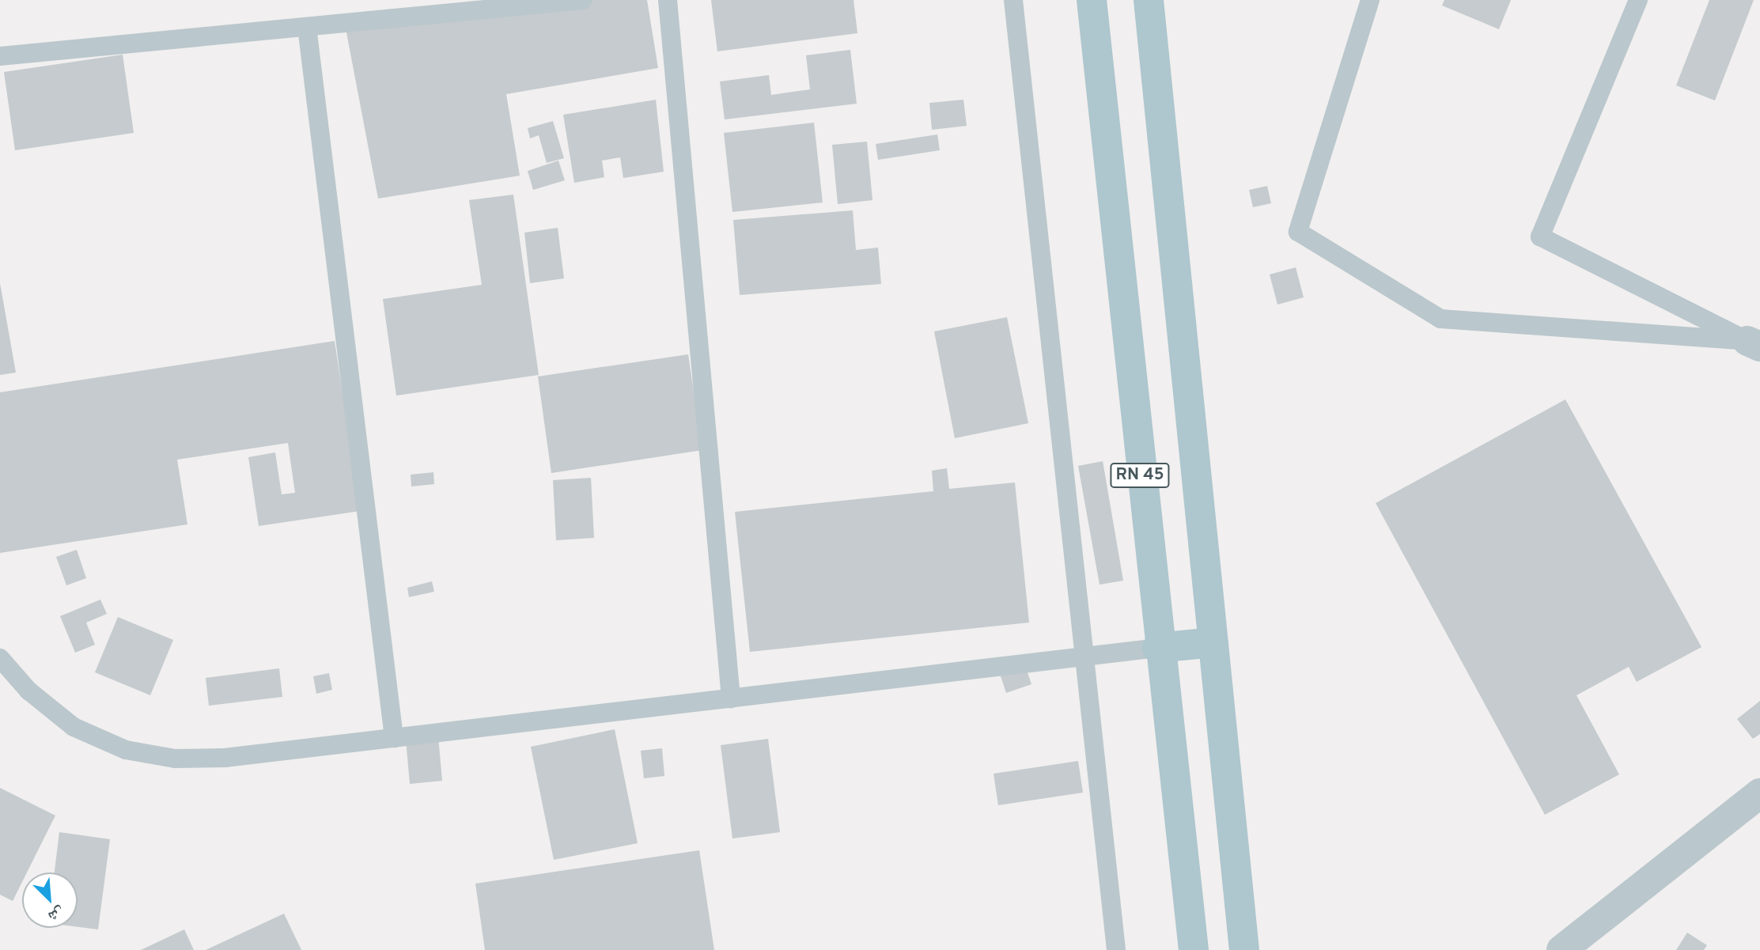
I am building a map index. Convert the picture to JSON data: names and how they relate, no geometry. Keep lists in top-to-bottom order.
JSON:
{
  "streets": {
    "main road": ["RN 45"]
  },
  "north": "bottom right"
}
